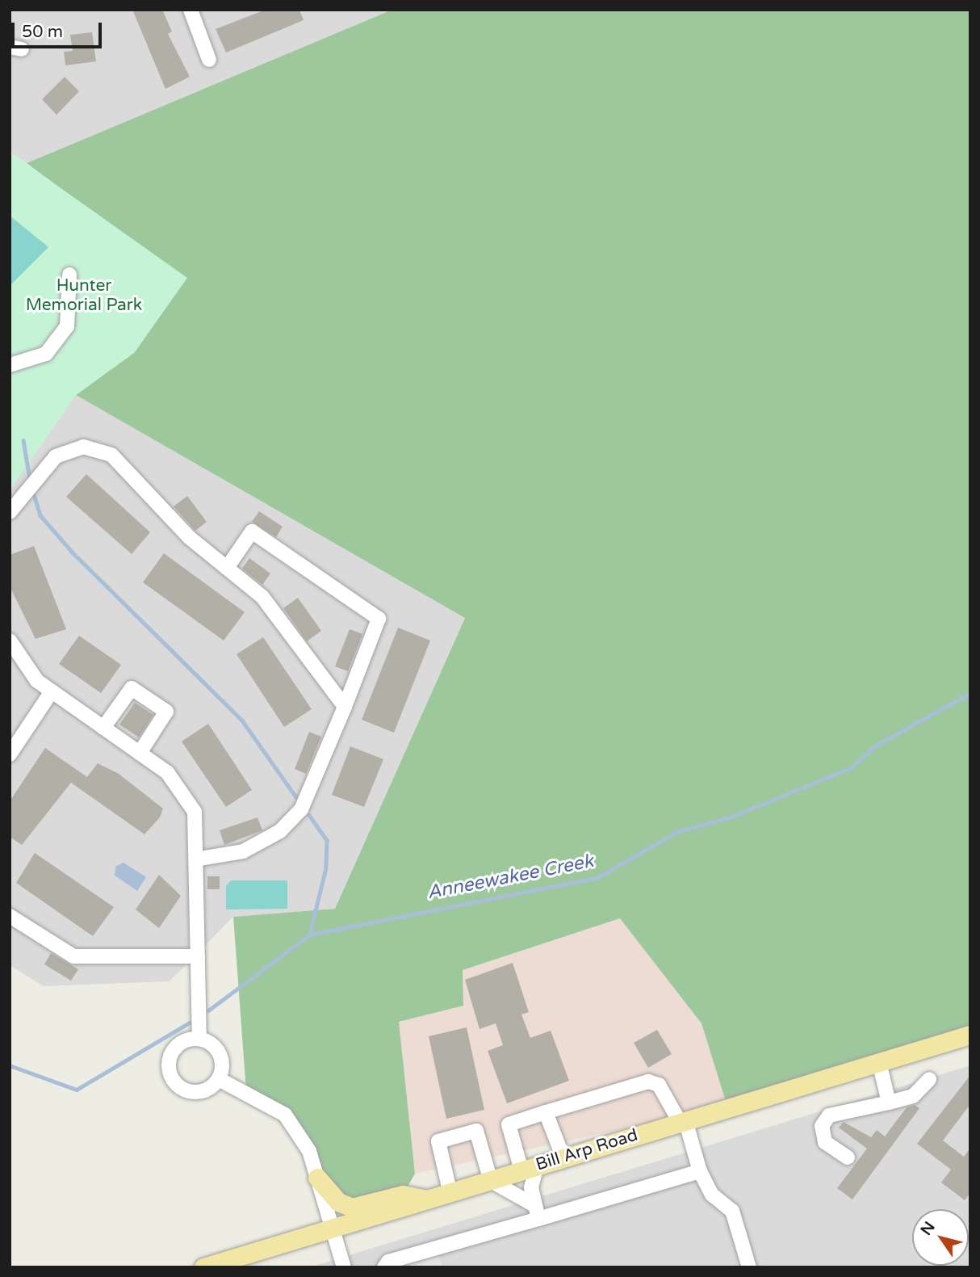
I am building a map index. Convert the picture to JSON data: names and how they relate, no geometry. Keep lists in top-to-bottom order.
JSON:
{
  "streets": {
    "main road": ["Bill Arp Road"]
  },
  "water": ["Anneewakee Creek"],
  "parks": ["Hunter Memorial Park"],
  "scale_bar": "50 m",
  "north": "top left"
}
